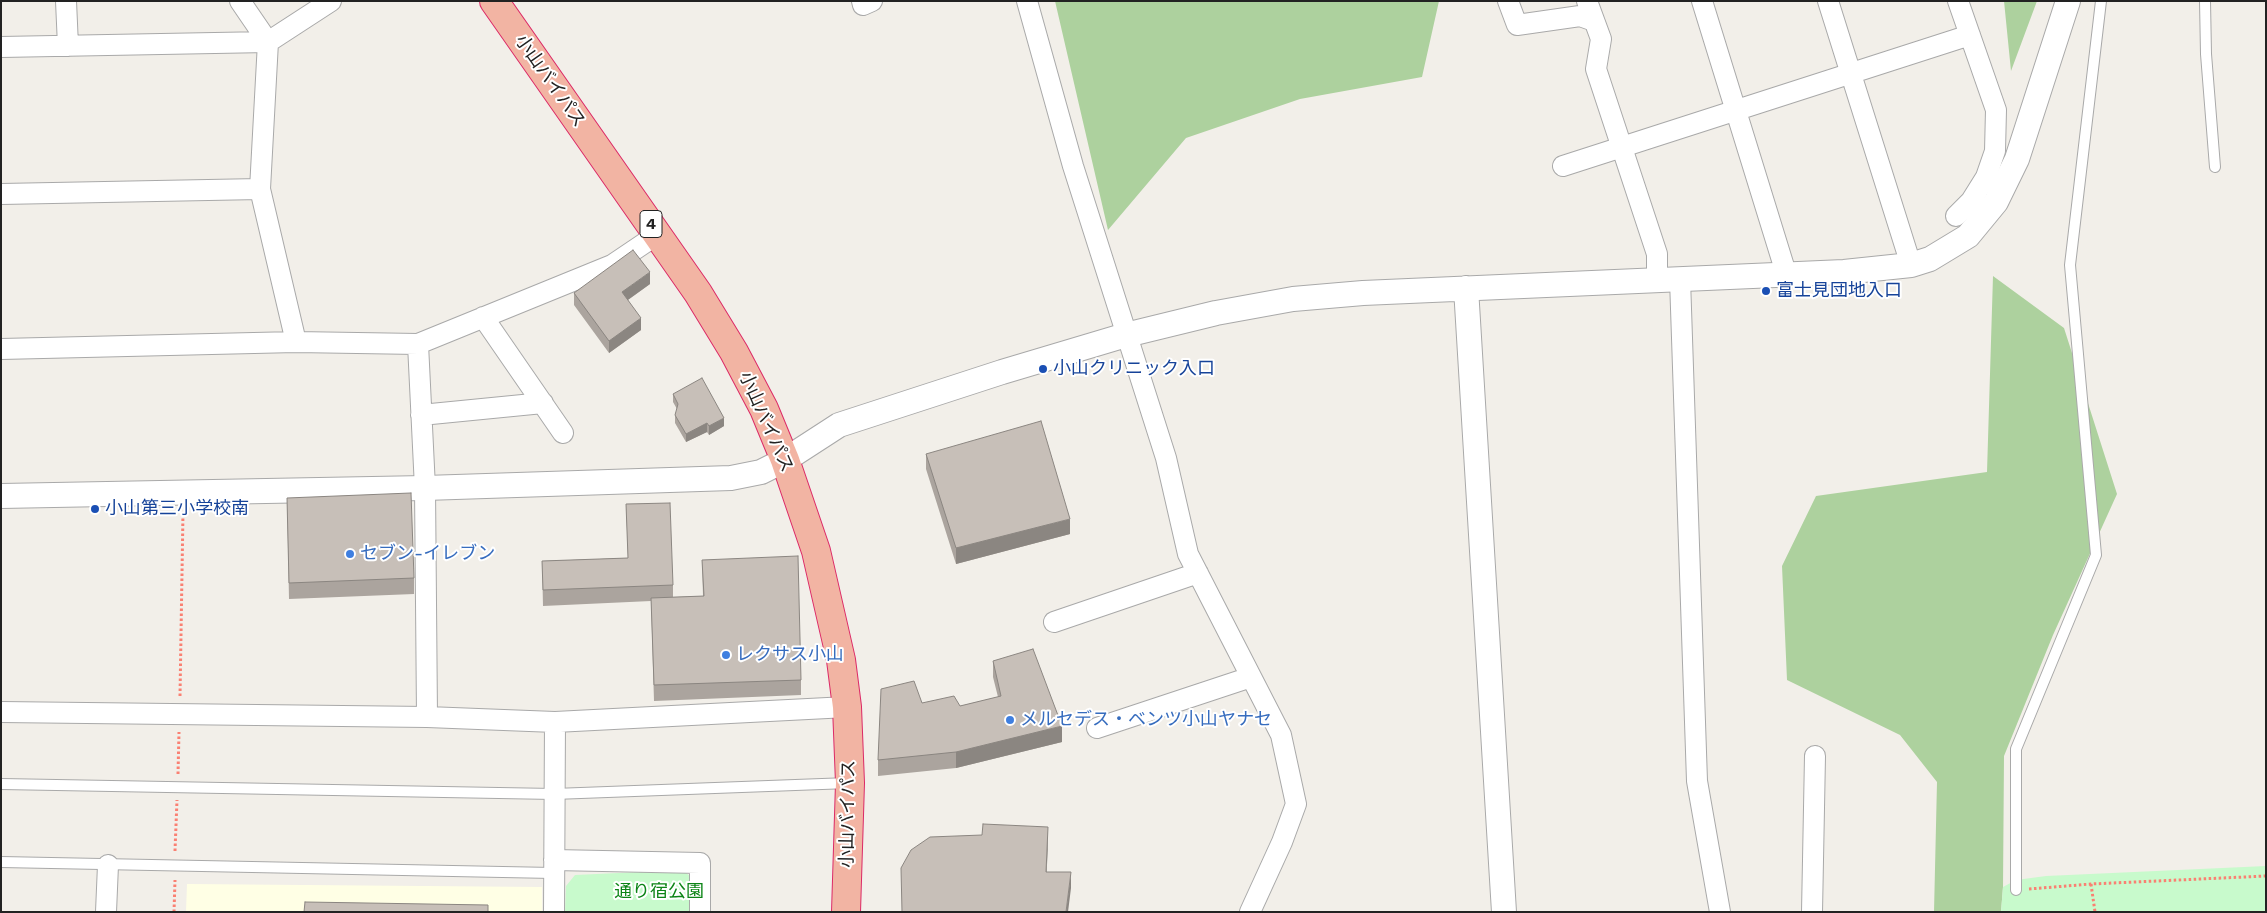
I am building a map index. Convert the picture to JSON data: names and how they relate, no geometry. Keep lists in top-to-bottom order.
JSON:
{
  "streets": {
    "highway": ["小山バイパス", "4"]
  },
  "parks": ["通り宿公園"],
  "places": [
    "富士見団地入口",
    "小山クリニック入口",
    "小山第三小学校南",
    "セブン-イレブン",
    "レクサス小山",
    "メルセデス・ベンツ小山ヤナセ"
  ]
}
